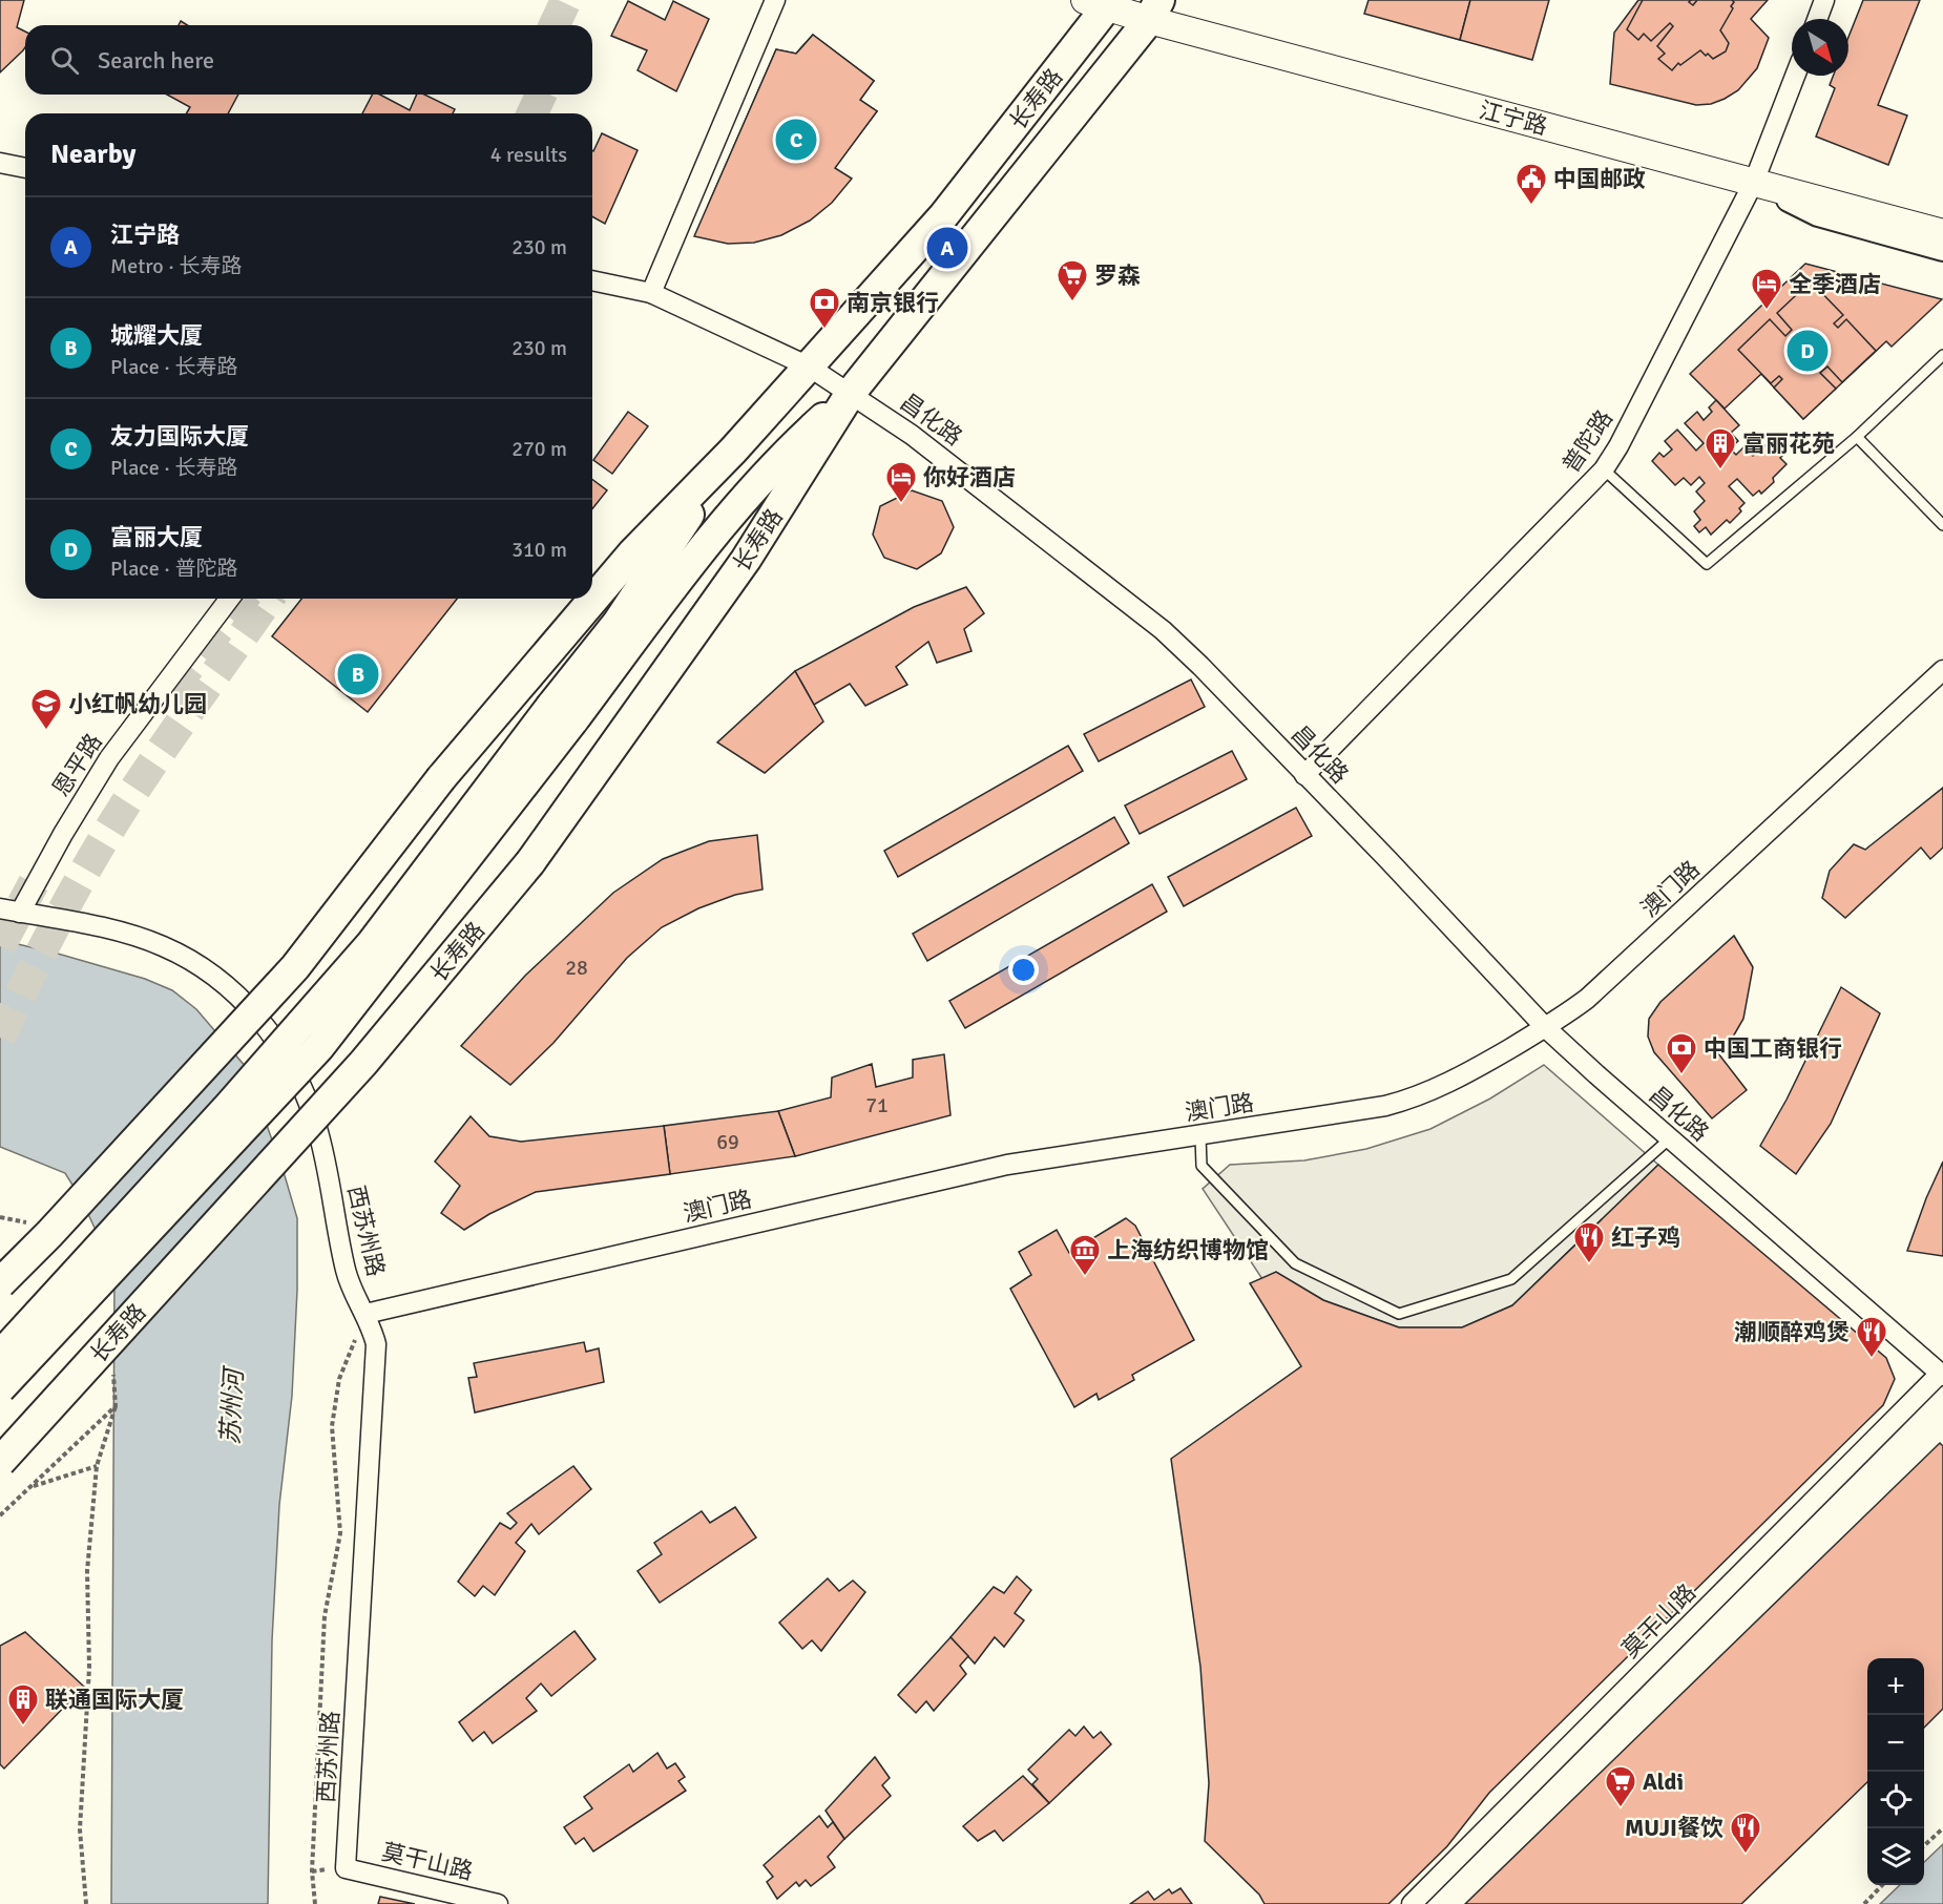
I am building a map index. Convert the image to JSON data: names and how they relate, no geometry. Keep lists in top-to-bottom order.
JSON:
{
  "streets": {
    "main road": ["长寿路", "江宁路"],
    "street": [
      "昌化路",
      "普陀路",
      "恩平路",
      "澳门路",
      "西苏州路",
      "莫干山路"
    ]
  },
  "crossings": [
    ["长寿路", "江宁路"],
    ["长寿路", "昌化路"],
    ["江宁路", "普陀路"],
    ["昌化路", "普陀路"],
    ["昌化路", "澳门路"],
    ["昌化路", "莫干山路"],
    ["恩平路", "西苏州路"],
    ["澳门路", "西苏州路"],
    ["西苏州路", "莫干山路"]
  ],
  "water": ["苏州河"],
  "places": {
    "public building": ["中国邮政"],
    "supermarket": ["罗森", "Aldi"],
    "hotel": ["全季酒店", "你好酒店"],
    "bank": ["南京银行", "中国工商银行"],
    "building": ["富丽花苑", "联通国际大厦"],
    "school or university": ["小红帆幼儿园"],
    "restaurant": ["红子鸡", "潮顺醉鸡煲", "MUJI餐饮"],
    "museum": ["上海纺织博物馆"]
  },
  "house_numbers": ["28", "71", "69"],
  "north": "bottom right",
  "page": {
    "search": "Search here",
    "heading": ["Nearby", "4 results"],
    "pins": [
      "C",
      "A",
      "D",
      "B"
    ],
    "list": [
      {
        "mark": "A",
        "name": "江宁路",
        "note": "Metro · 长寿路",
        "value": "230 m"
      },
      {
        "mark": "B",
        "name": "城耀大厦",
        "note": "Place · 长寿路",
        "value": "230 m"
      },
      {
        "mark": "C",
        "name": "友力国际大厦",
        "note": "Place · 长寿路",
        "value": "270 m"
      },
      {
        "mark": "D",
        "name": "富丽大厦",
        "note": "Place · 普陀路",
        "value": "310 m"
      }
    ],
    "map_buttons": ["+", "−"]
  }
}
